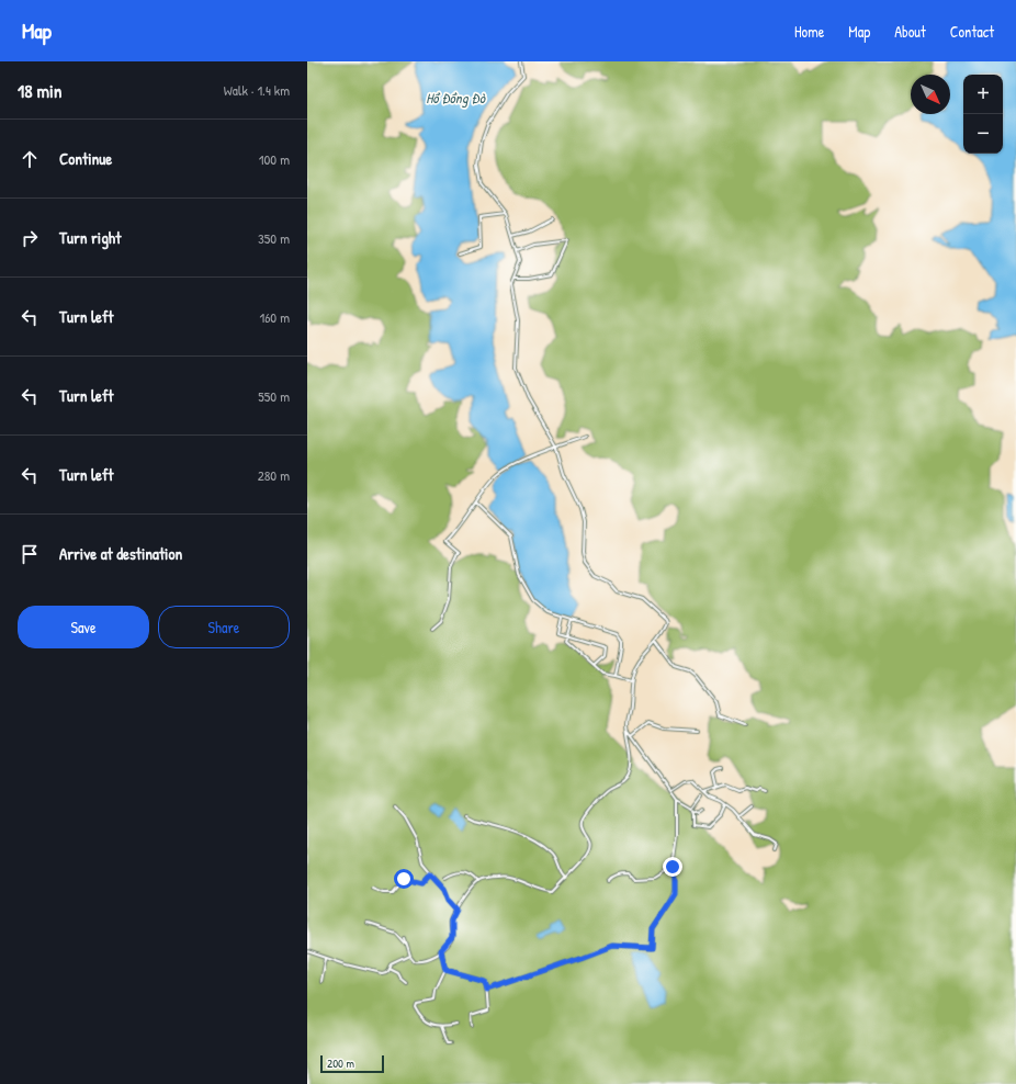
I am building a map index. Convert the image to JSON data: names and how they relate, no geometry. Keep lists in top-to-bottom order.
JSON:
{
  "water": ["Hồ Đồng Đò"],
  "scale_bar": "200 m",
  "north": "bottom right",
  "page": {
    "header": "Map",
    "nav": [
      "Home",
      "Map",
      "About",
      "Contact"
    ],
    "heading": ["18 min", "Walk · 1.4 km"],
    "map_buttons": ["+", "−"],
    "list": [
      ["Continue", "100 m"],
      ["Turn right", "350 m"],
      ["Turn left", "160 m"],
      ["Turn left", "550 m"],
      ["Turn left", "280 m"],
      "Arrive at destination"
    ],
    "buttons": ["Save", "Share"],
    "scale": "200 m"
  }
}
